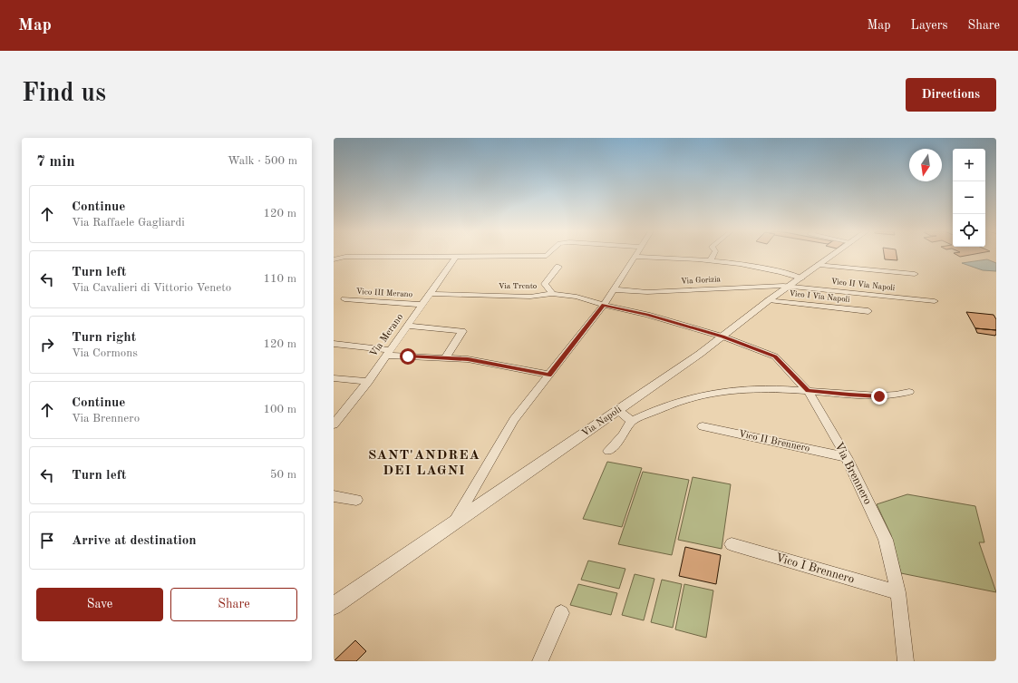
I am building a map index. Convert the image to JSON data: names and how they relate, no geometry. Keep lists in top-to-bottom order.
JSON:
{
  "streets": {
    "street": [
      "Via Gorizia",
      "Vico II Via Napoli",
      "Via Trento",
      "Vico III Merano",
      "Vico I Via Napoli",
      "Via Merano",
      "Via Napoli",
      "Vico II Brennero",
      "Via Brennero",
      "Vico I Brennero"
    ]
  },
  "crossings": [
    ["Via Gorizia", "Vico II Via Napoli"],
    ["Via Gorizia", "Via Napoli"],
    ["Vico II Via Napoli", "Via Napoli"],
    ["Via Trento", "Via Merano"],
    ["Via Trento", "Via Napoli"],
    ["Via Trento", "Via Brennero"],
    ["Vico III Merano", "Via Merano"],
    ["Vico I Via Napoli", "Via Napoli"],
    ["Via Napoli", "Via Brennero"],
    ["Vico II Brennero", "Via Brennero"],
    ["Via Brennero", "Vico I Brennero"]
  ],
  "districts": ["SANT'ANDREA DEI LAGNI"],
  "north": "bottom",
  "page": {
    "header": "Map",
    "nav": ["Map", "Layers", "Share"],
    "buttons": [
      "Directions",
      ["Save", "Share"]
    ],
    "title": "Find us",
    "heading": ["7 min", "Walk · 500 m"],
    "map_buttons": ["+", "−"],
    "list": [
      ["Continue", "Via Raffaele Gagliardi", "120 m"],
      ["Turn left", "Via Cavalieri di Vittorio Veneto", "110 m"],
      ["Turn right", "Via Cormons", "120 m"],
      ["Continue", "Via Brennero", "100 m"],
      ["Turn left", "50 m"],
      "Arrive at destination"
    ]
  }
}
